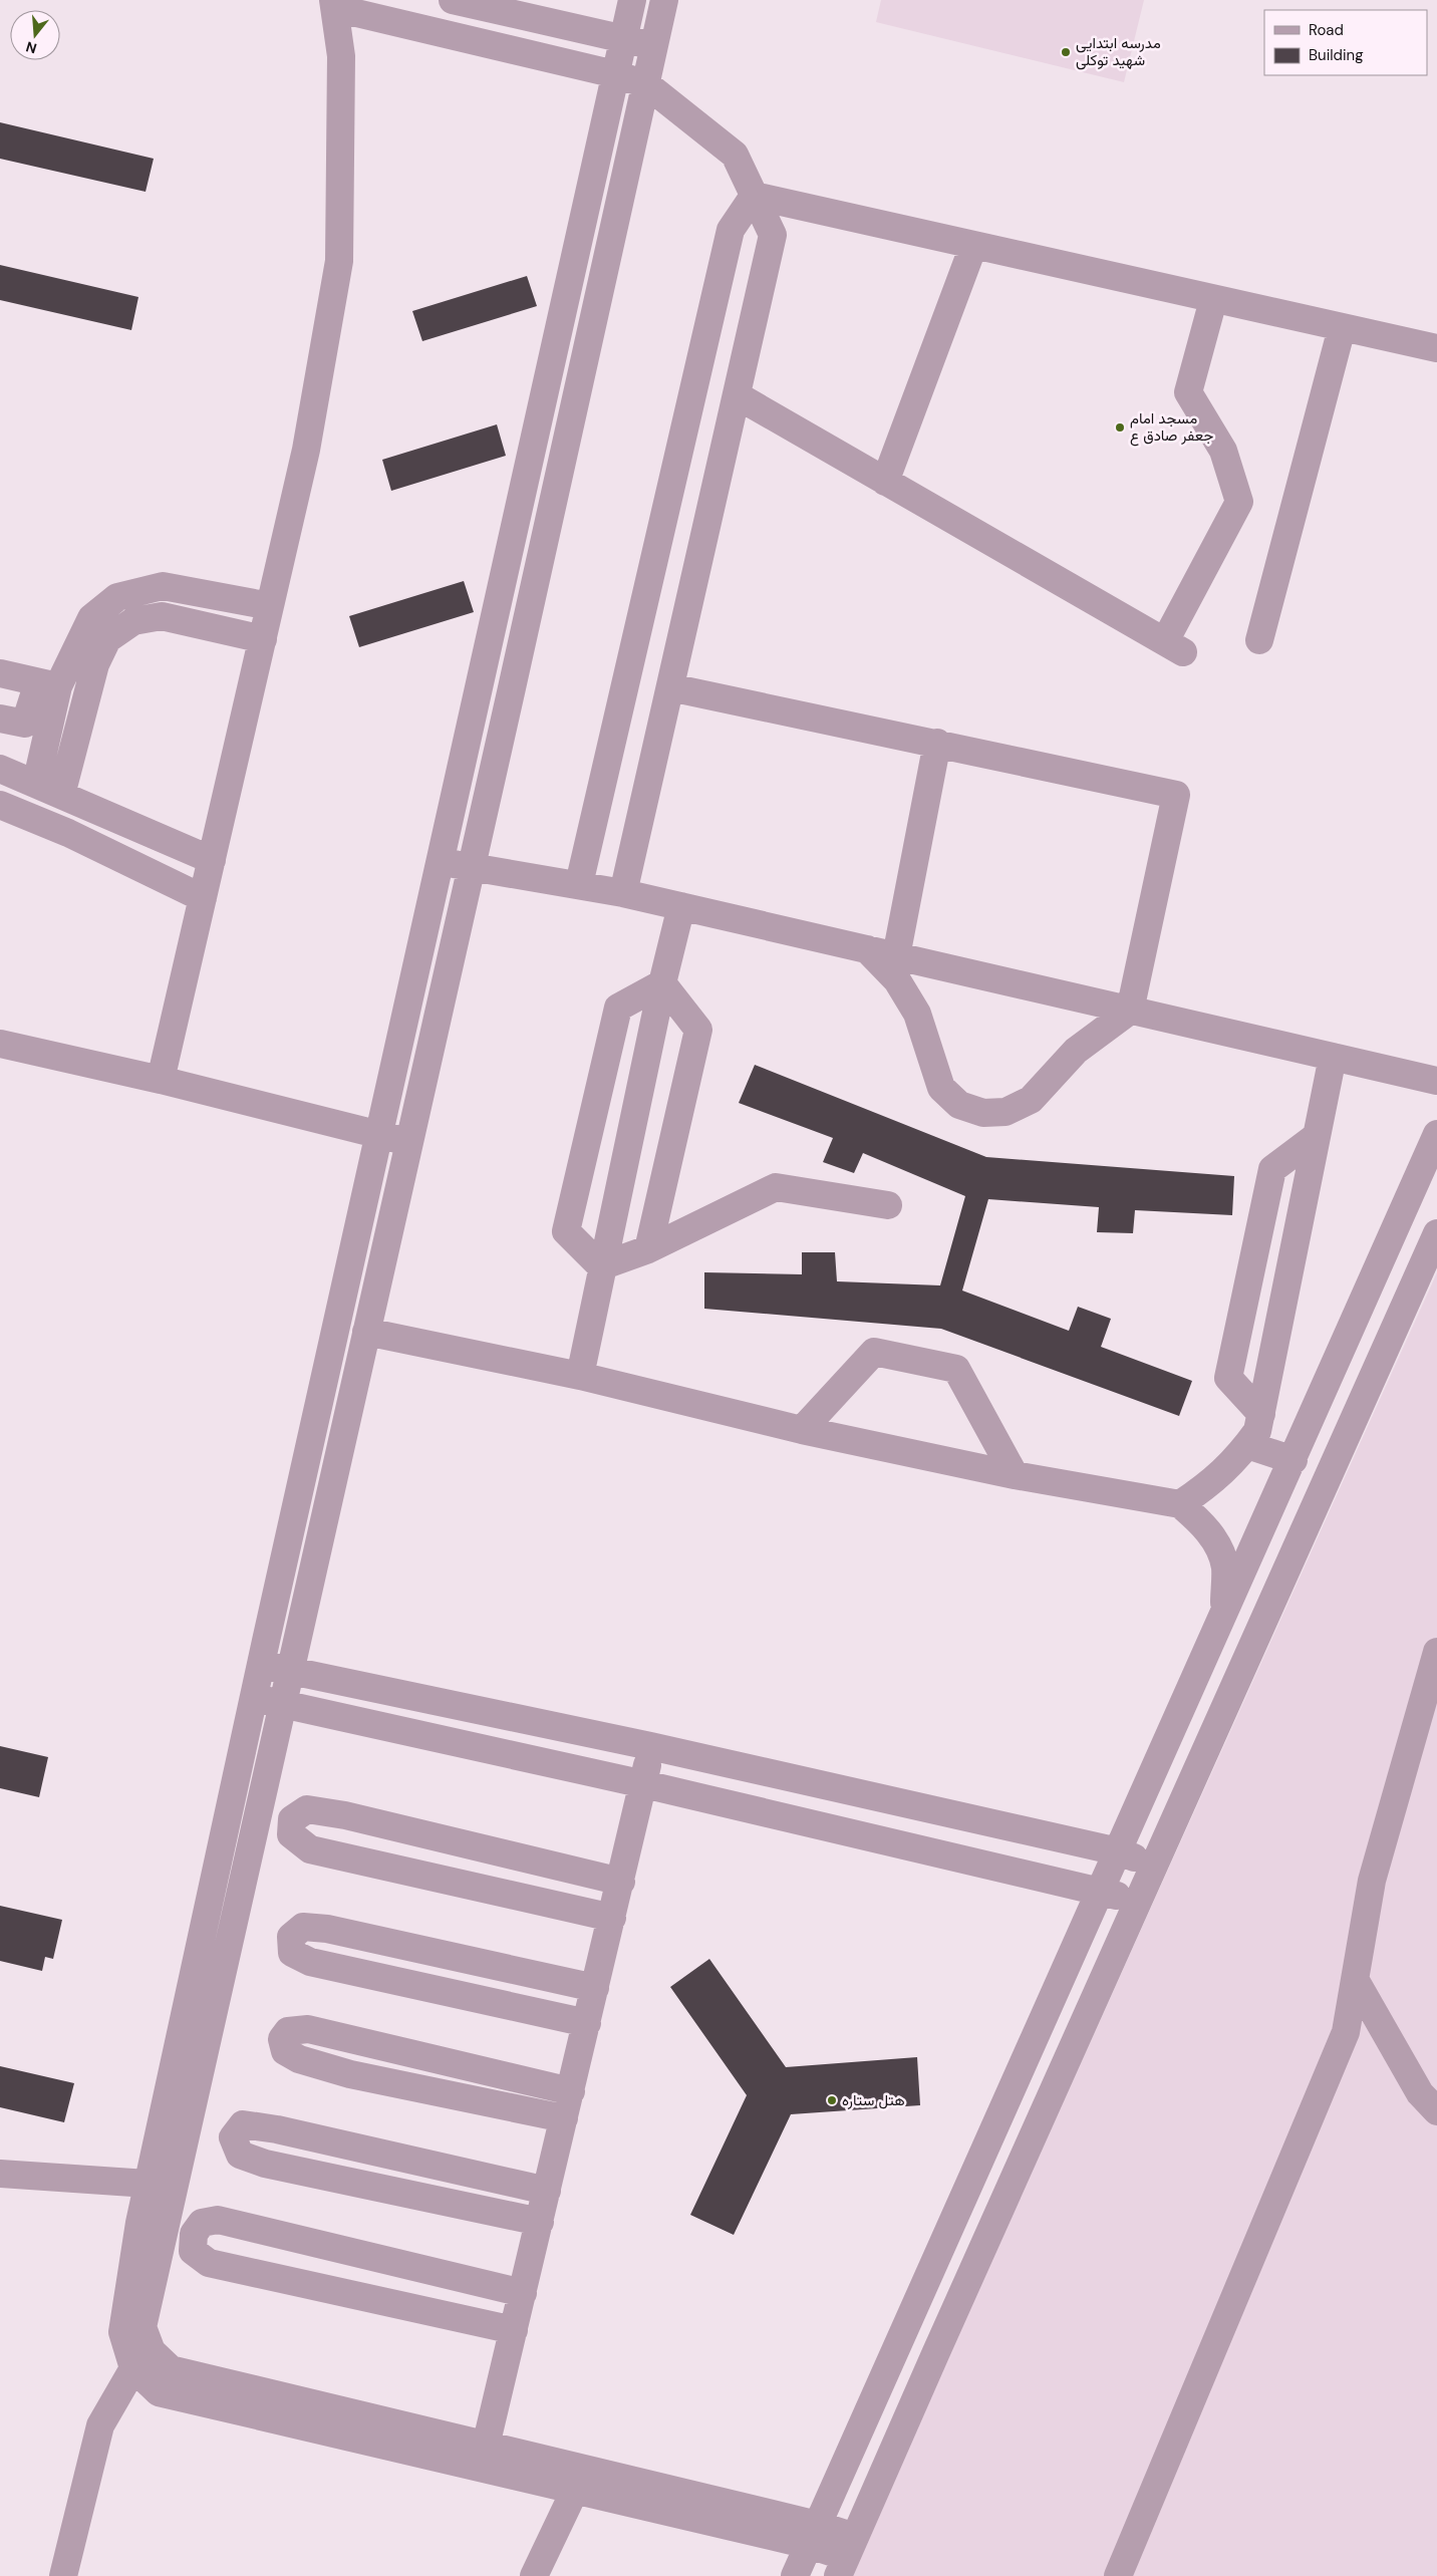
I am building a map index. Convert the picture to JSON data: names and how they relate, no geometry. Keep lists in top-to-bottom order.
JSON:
{
  "places": ["مدرسه ابتدایی شهید توکلی", "مسجد امام جعفر صادق ع", "هتل ستاره"],
  "legend": ["Road", "Building"],
  "north": "bottom"
}
